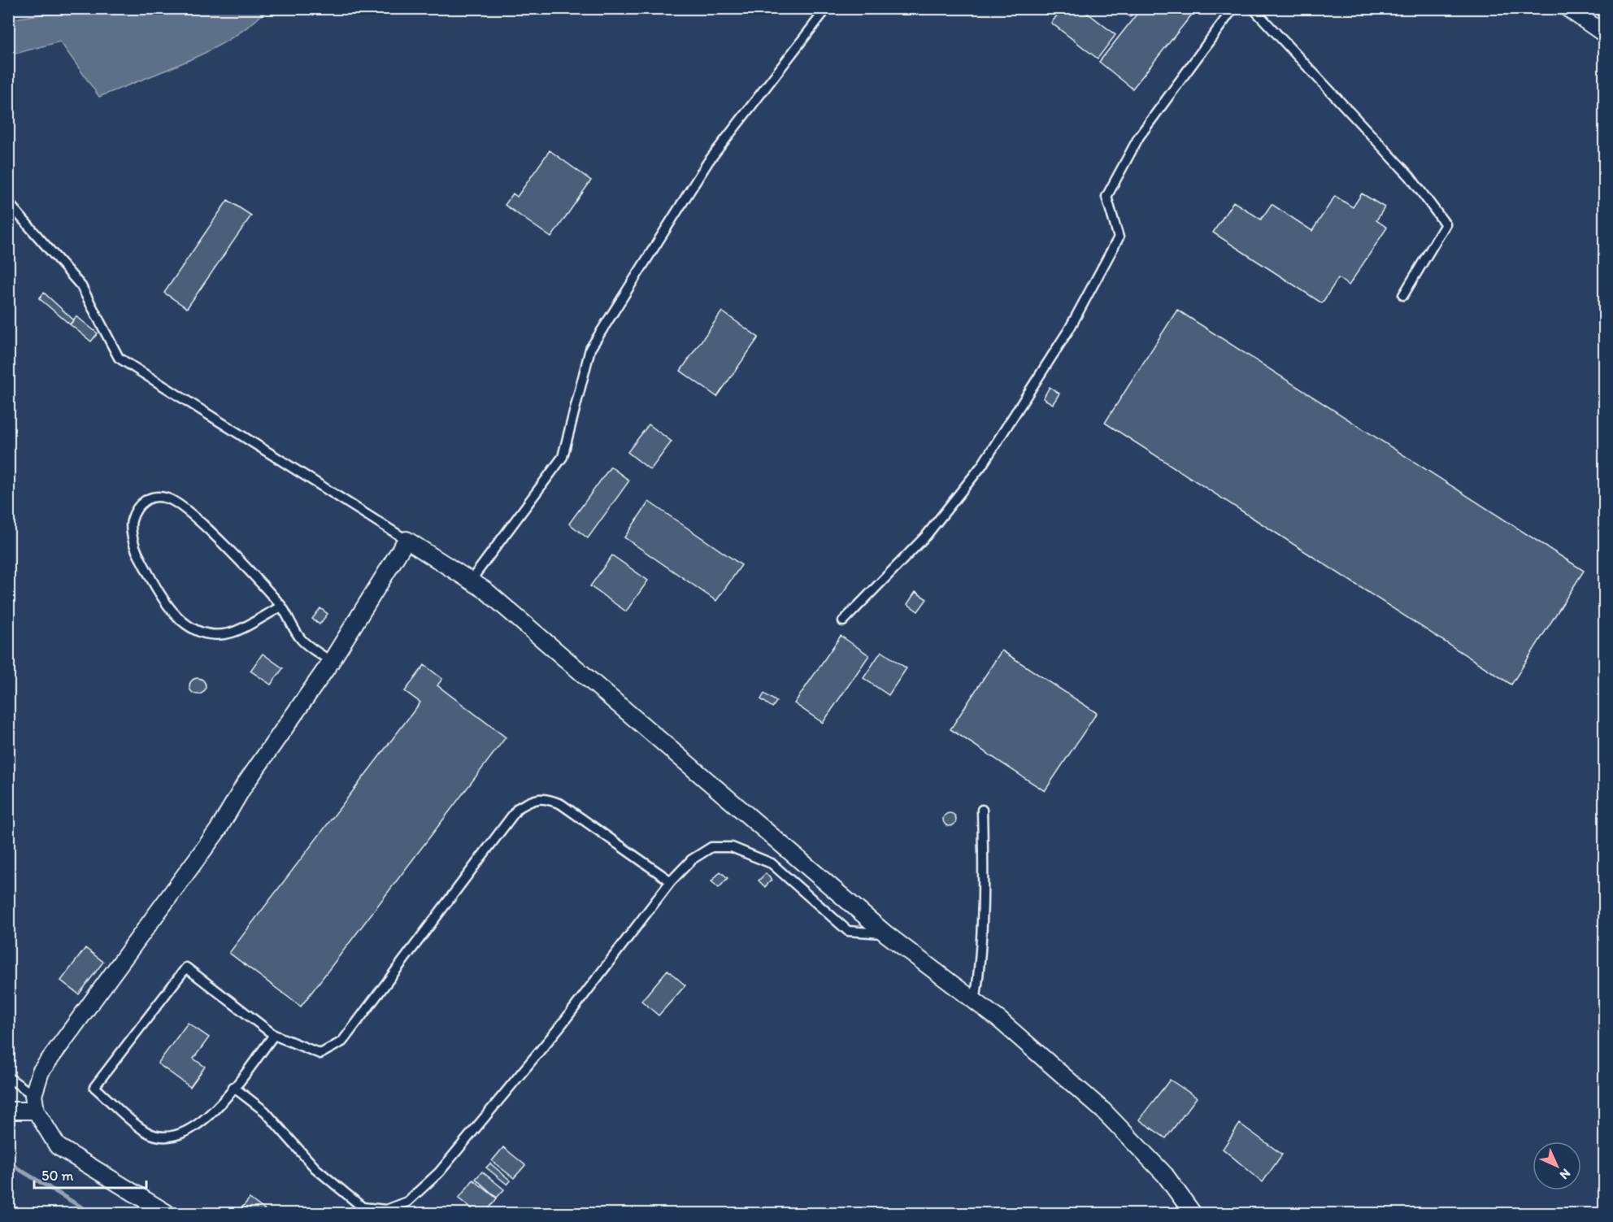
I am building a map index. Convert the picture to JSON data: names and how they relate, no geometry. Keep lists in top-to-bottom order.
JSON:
{
  "scale_bar": "50 m",
  "north": "bottom right"
}
